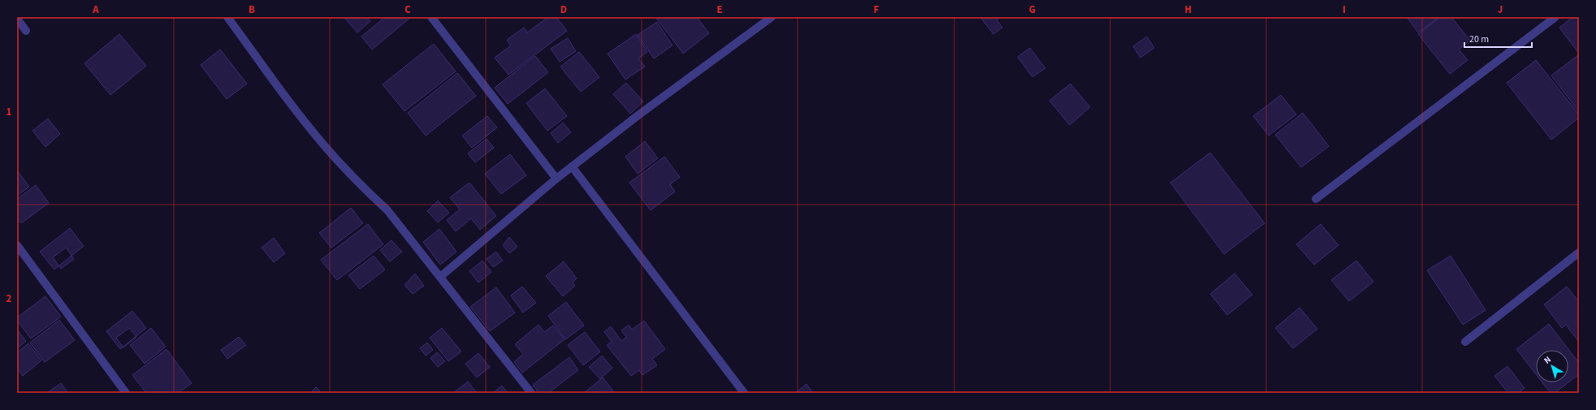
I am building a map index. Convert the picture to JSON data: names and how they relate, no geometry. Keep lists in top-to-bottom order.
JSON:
{
  "scale_bar": "20 m",
  "north": "top left",
  "grid": {
    "columns": [
      "A",
      "B",
      "C",
      "D",
      "E",
      "F",
      "G",
      "H",
      "I",
      "J"
    ],
    "rows": ["1", "2"]
  }
}
